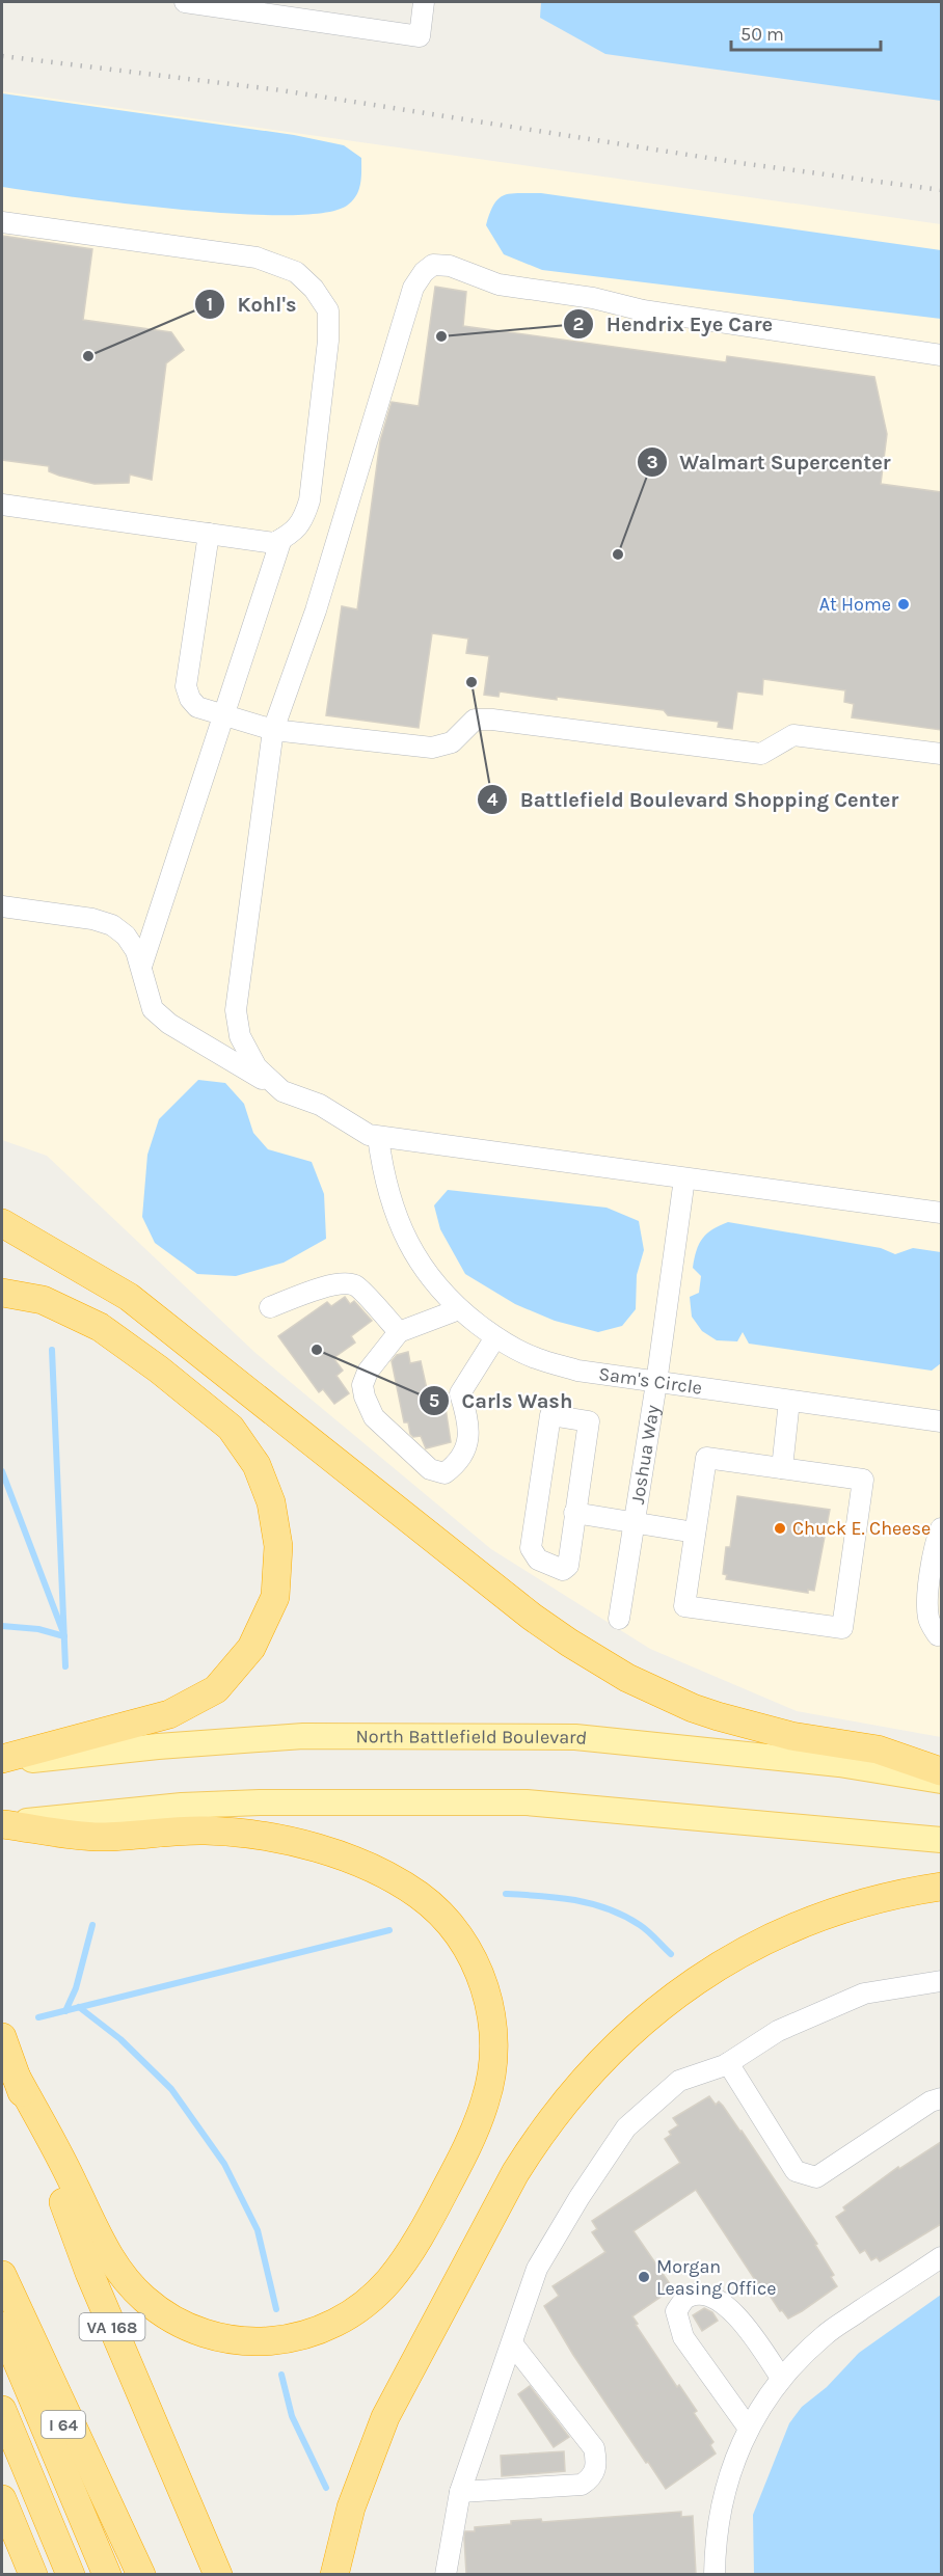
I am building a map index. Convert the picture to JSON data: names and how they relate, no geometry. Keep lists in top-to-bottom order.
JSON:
{
  "streets": {
    "highway": ["VA 168", "I 64"],
    "main road": ["North Battlefield Boulevard"],
    "street": ["Sam's Circle", "Joshua Way"]
  },
  "crossings": [
    ["Sam's Circle", "Joshua Way"]
  ],
  "places": [
    "Hendrix Eye Care",
    "Kohl's",
    "Walmart Supercenter",
    "At Home",
    "Battlefield Boulevard Shopping Center",
    "Carls Wash",
    "Chuck E. Cheese",
    "Morgan Leasing Office"
  ],
  "scale_bar": "50 m"
}
